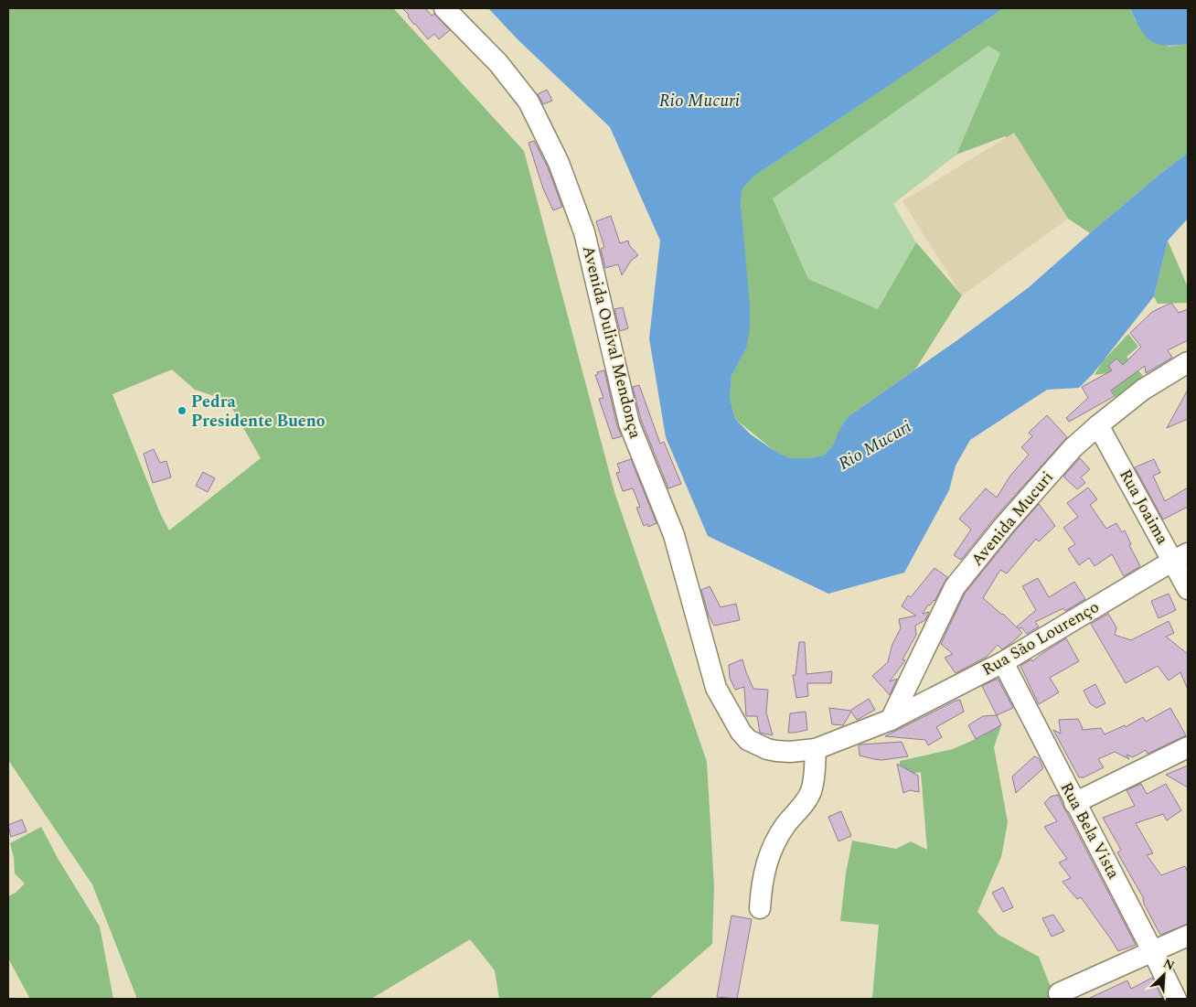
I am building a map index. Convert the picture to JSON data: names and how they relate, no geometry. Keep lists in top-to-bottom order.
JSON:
{
  "streets": {
    "street": [
      "Avenida Oulival Mendonça",
      "Rua Joaima",
      "Avenida Mucuri",
      "Rua São Lourenço",
      "Rua Bela Vista"
    ]
  },
  "crossings": [
    ["Avenida Oulival Mendonça", "Avenida Mucuri"],
    ["Avenida Oulival Mendonça", "Rua São Lourenço"],
    ["Rua Joaima", "Avenida Mucuri"],
    ["Rua Joaima", "Rua São Lourenço"],
    ["Avenida Mucuri", "Rua São Lourenço"],
    ["Rua São Lourenço", "Rua Bela Vista"]
  ],
  "water": ["Rio Mucuri"],
  "places": ["Pedra Presidente Bueno"],
  "north": "top right"
}
